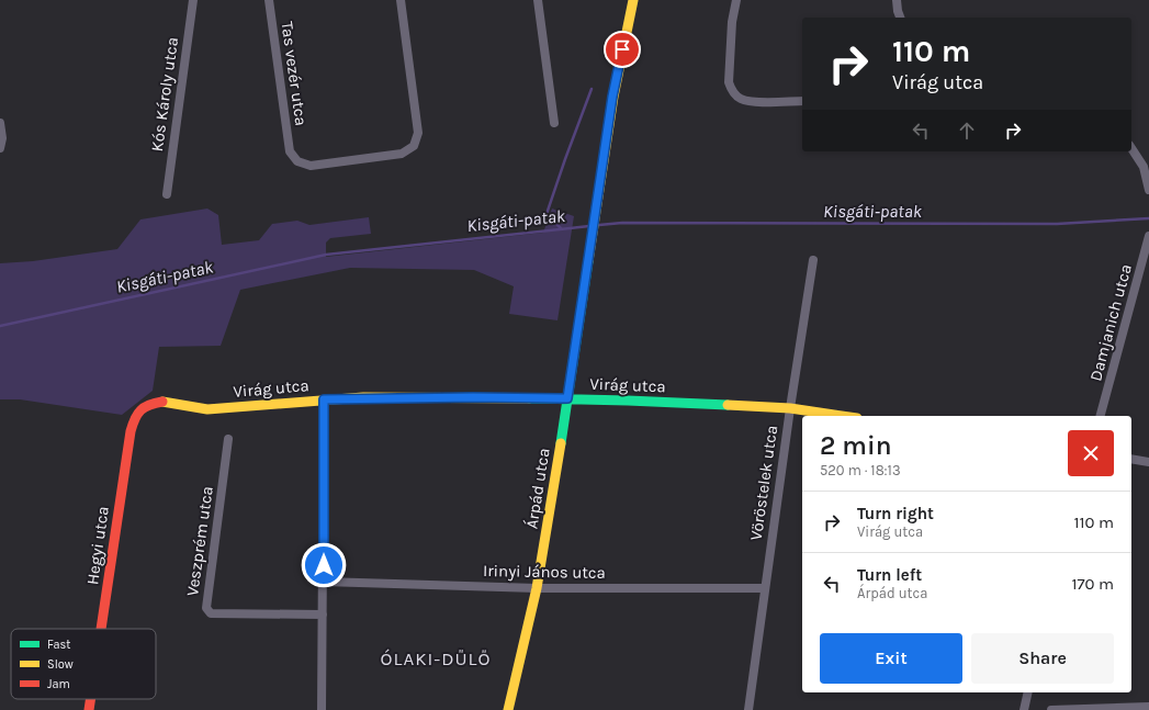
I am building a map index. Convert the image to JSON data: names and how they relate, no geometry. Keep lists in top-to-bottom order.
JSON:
{
  "streets": {
    "street": [
      "Tas vezér utca",
      "Kós Károly utca",
      "Damjanich utca",
      "Virág utca",
      "Vöröstelek utca",
      "Árpád utca",
      "Veszprém utca",
      "Hegyi utca",
      "Irinyi János utca"
    ]
  },
  "crossings": [
    ["Virág utca", "Vöröstelek utca"],
    ["Virág utca", "Árpád utca"],
    ["Virág utca", "Hegyi utca"],
    ["Vöröstelek utca", "Irinyi János utca"],
    ["Árpád utca", "Irinyi János utca"]
  ],
  "districts": ["ÓLAKI-DŰLŐ"],
  "water": ["Kisgáti-patak"],
  "legend": ["Fast", "Slow", "Jam"],
  "page": {
    "turn": ["110 m", "Virág utca"],
    "heading": ["2 min", "520 m · 18:13"],
    "list": [
      {
        "name": "Turn right",
        "note": "Virág utca",
        "value": "110 m"
      },
      {
        "name": "Turn left",
        "note": "Árpád utca",
        "value": "170 m"
      }
    ],
    "buttons": ["Exit", "Share"]
  }
}
